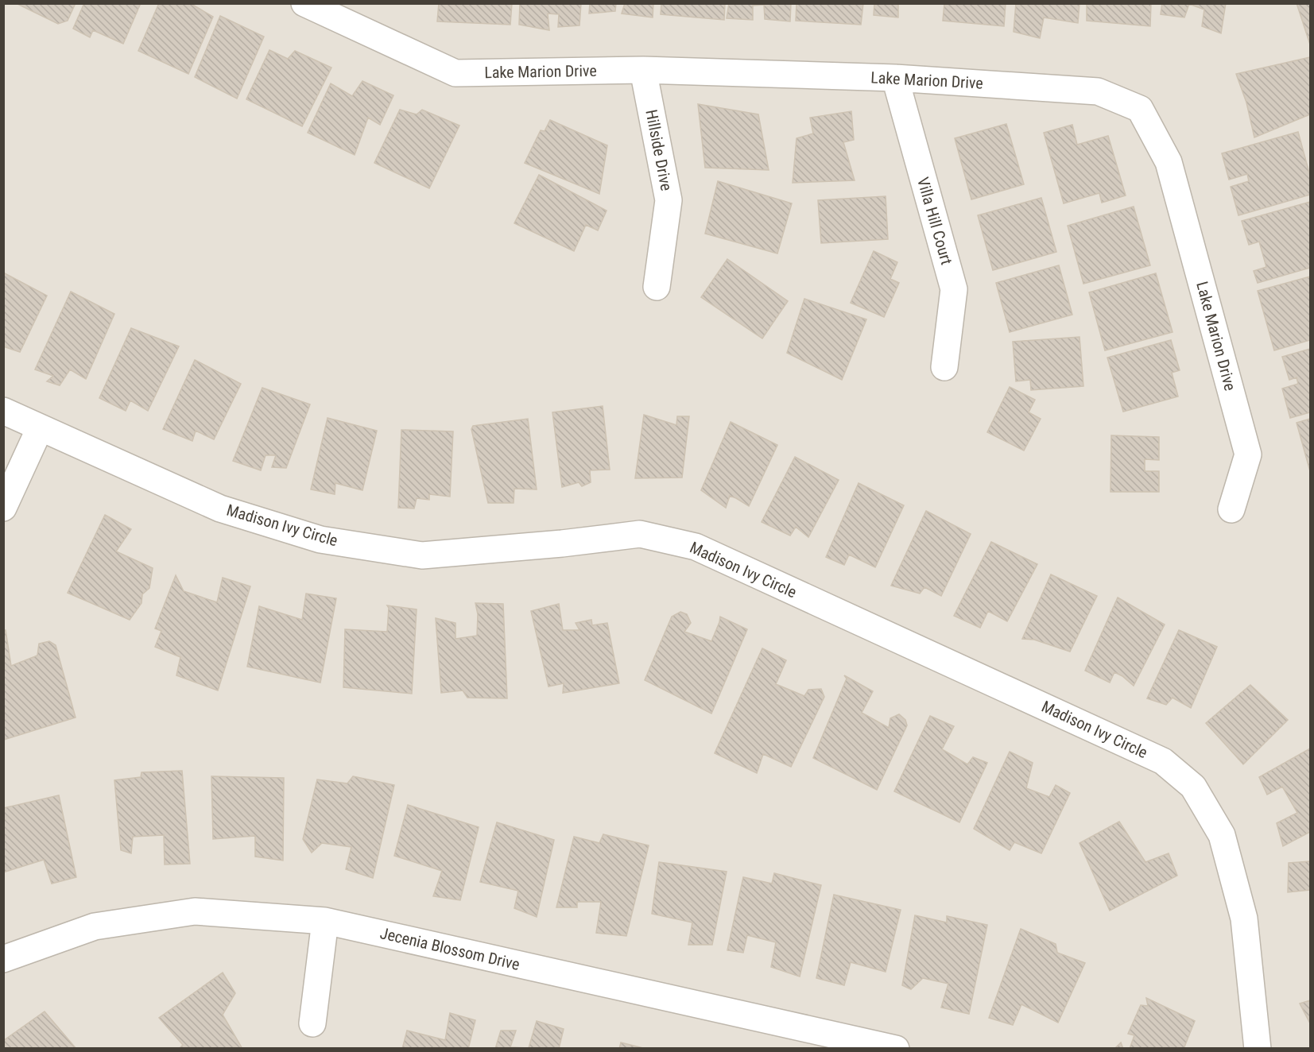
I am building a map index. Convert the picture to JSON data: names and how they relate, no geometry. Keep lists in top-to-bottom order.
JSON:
{
  "streets": {
    "street": [
      "Lake Marion Drive",
      "Hillside Drive",
      "Villa Hill Court",
      "Madison Ivy Circle",
      "Jecenia Blossom Drive"
    ]
  },
  "crossings": [
    ["Lake Marion Drive", "Hillside Drive"],
    ["Lake Marion Drive", "Villa Hill Court"]
  ]
}
